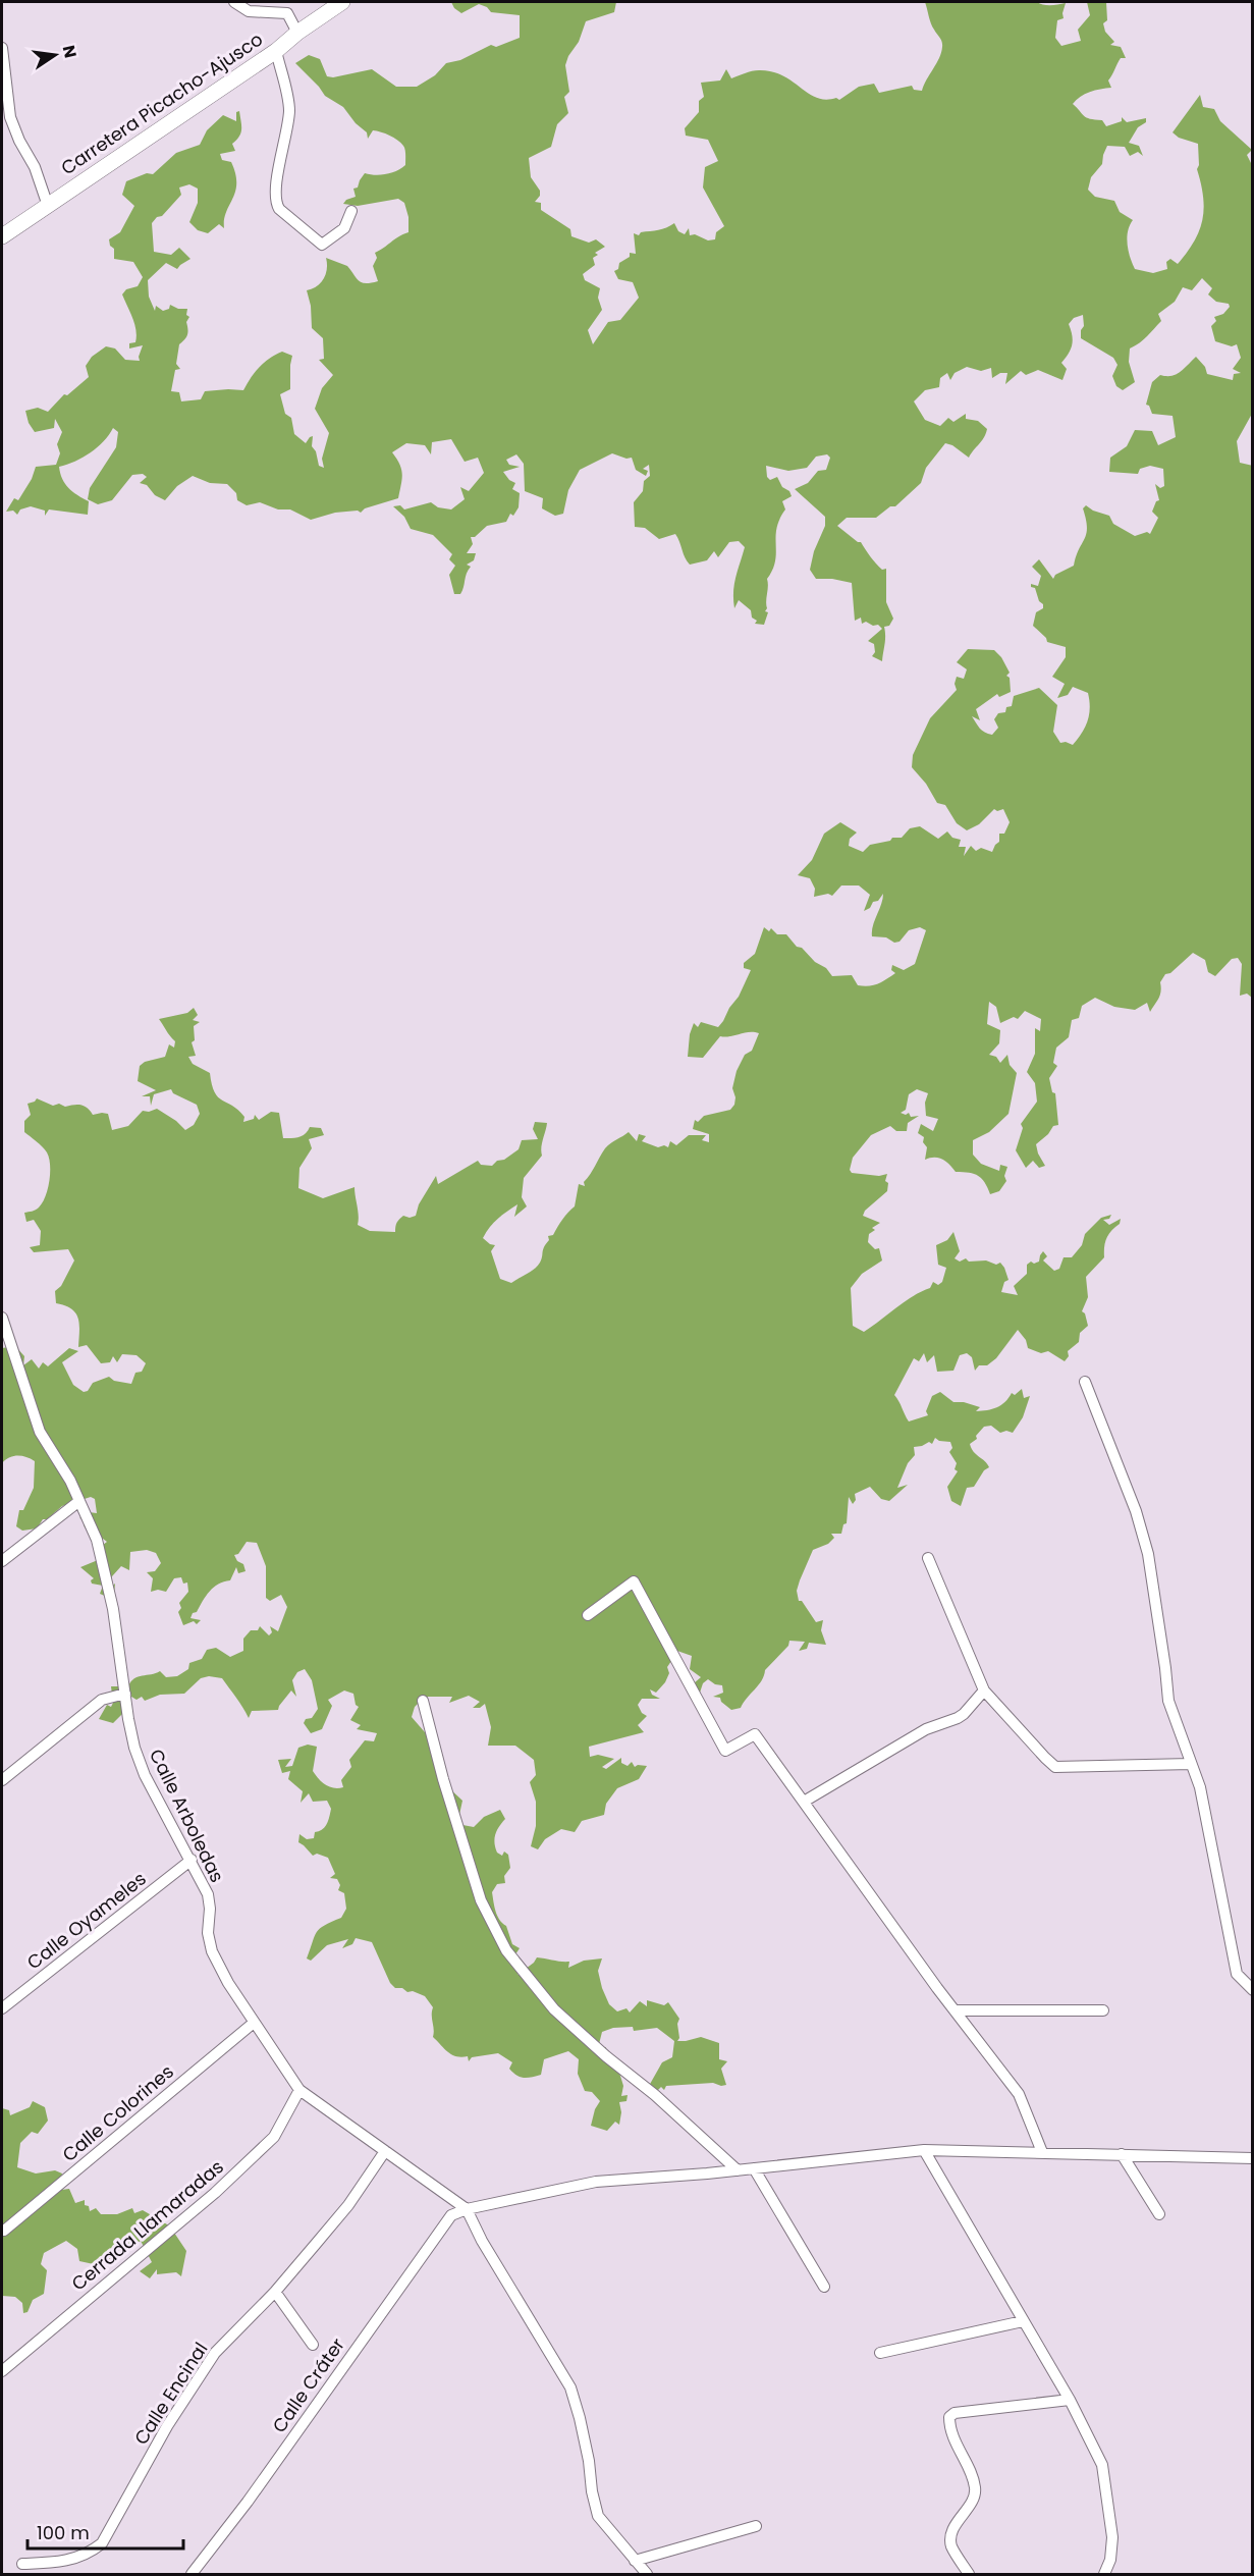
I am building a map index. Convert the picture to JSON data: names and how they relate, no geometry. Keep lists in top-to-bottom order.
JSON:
{
  "streets": {
    "main road": ["Carretera Picacho-Ajusco"],
    "street": [
      "Calle Arboledas",
      "Calle Oyameles",
      "Calle Colorines",
      "Cerrada Llamaradas",
      "Calle Cráter",
      "Calle Encinal"
    ]
  },
  "crossings": [
    ["Calle Arboledas", "Calle Oyameles"],
    ["Calle Arboledas", "Calle Colorines"],
    ["Calle Arboledas", "Cerrada Llamaradas"],
    ["Calle Arboledas", "Calle Cráter"],
    ["Calle Arboledas", "Calle Encinal"]
  ],
  "scale_bar": "100 m",
  "north": "right"
}
